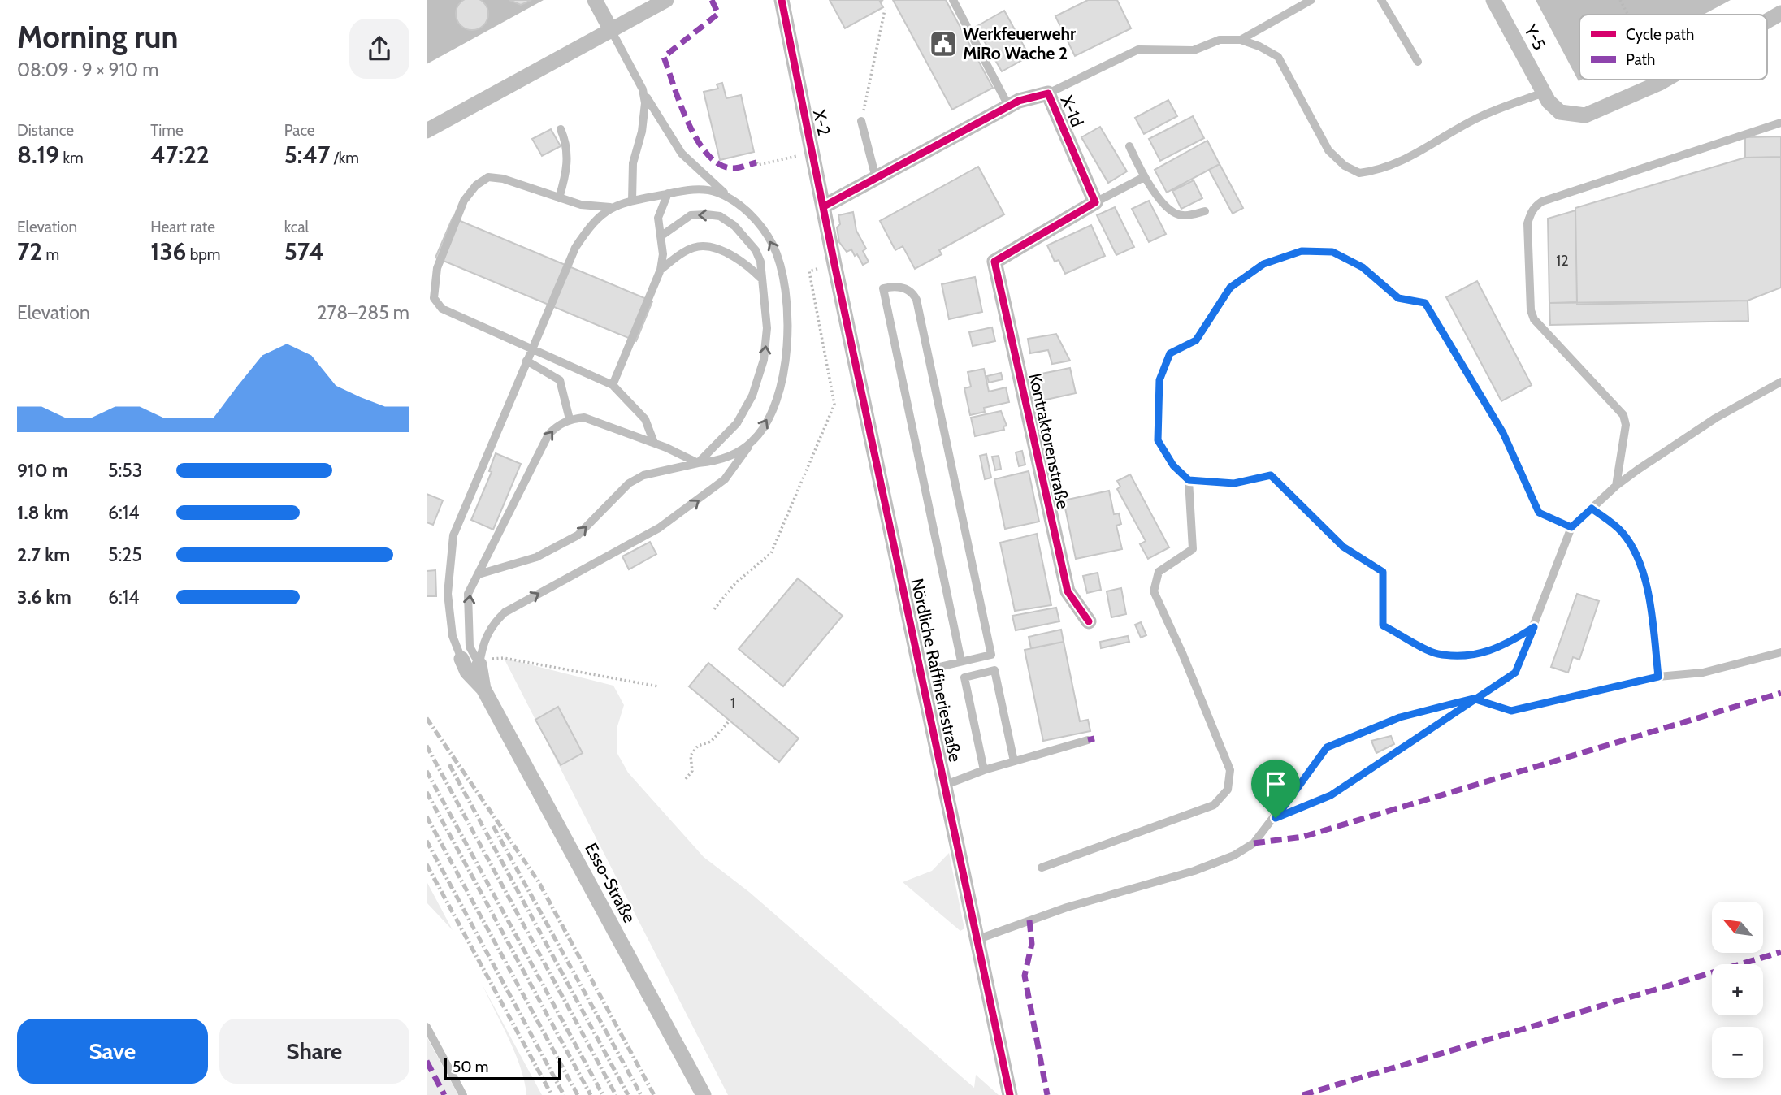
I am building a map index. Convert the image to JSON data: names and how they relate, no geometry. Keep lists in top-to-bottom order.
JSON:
{
  "streets": {
    "street": [
      "Y-5",
      "X-1d",
      "X-2",
      "Kontraktorenstraße",
      "Nördliche Raffineriestraße",
      "Esso-Straße"
    ]
  },
  "crossings": [
    ["X-1d", "X-2"],
    ["X-1d", "Kontraktorenstraße"],
    ["X-2", "Nördliche Raffineriestraße"]
  ],
  "places": {
    "public building": ["Werkfeuerwehr MiRo Wache 2"]
  },
  "house_numbers": ["12", "1"],
  "legend": ["Cycle path", "Path"],
  "scale_bar": "50 m",
  "north": "top left",
  "page": {
    "heading": ["Morning run", "08:09 · 9 × 910 m"],
    "stats": [
      ["Distance", "8.19 km"],
      ["Time", "47:22"],
      ["Pace", "5:47 /km"],
      ["Elevation", "72 m"],
      ["Heart rate", "136 bpm"],
      ["kcal", "574"]
    ],
    "chart": ["Elevation", "278–285 m"],
    "list": [
      {
        "name": "910 m",
        "note": "5:53"
      },
      {
        "name": "1.8 km",
        "note": "6:14"
      },
      {
        "name": "2.7 km",
        "note": "5:25"
      },
      {
        "name": "3.6 km",
        "note": "6:14"
      }
    ],
    "map_buttons": ["+", "−"],
    "buttons": ["Save", "Share"],
    "scale": "50 m"
  }
}
